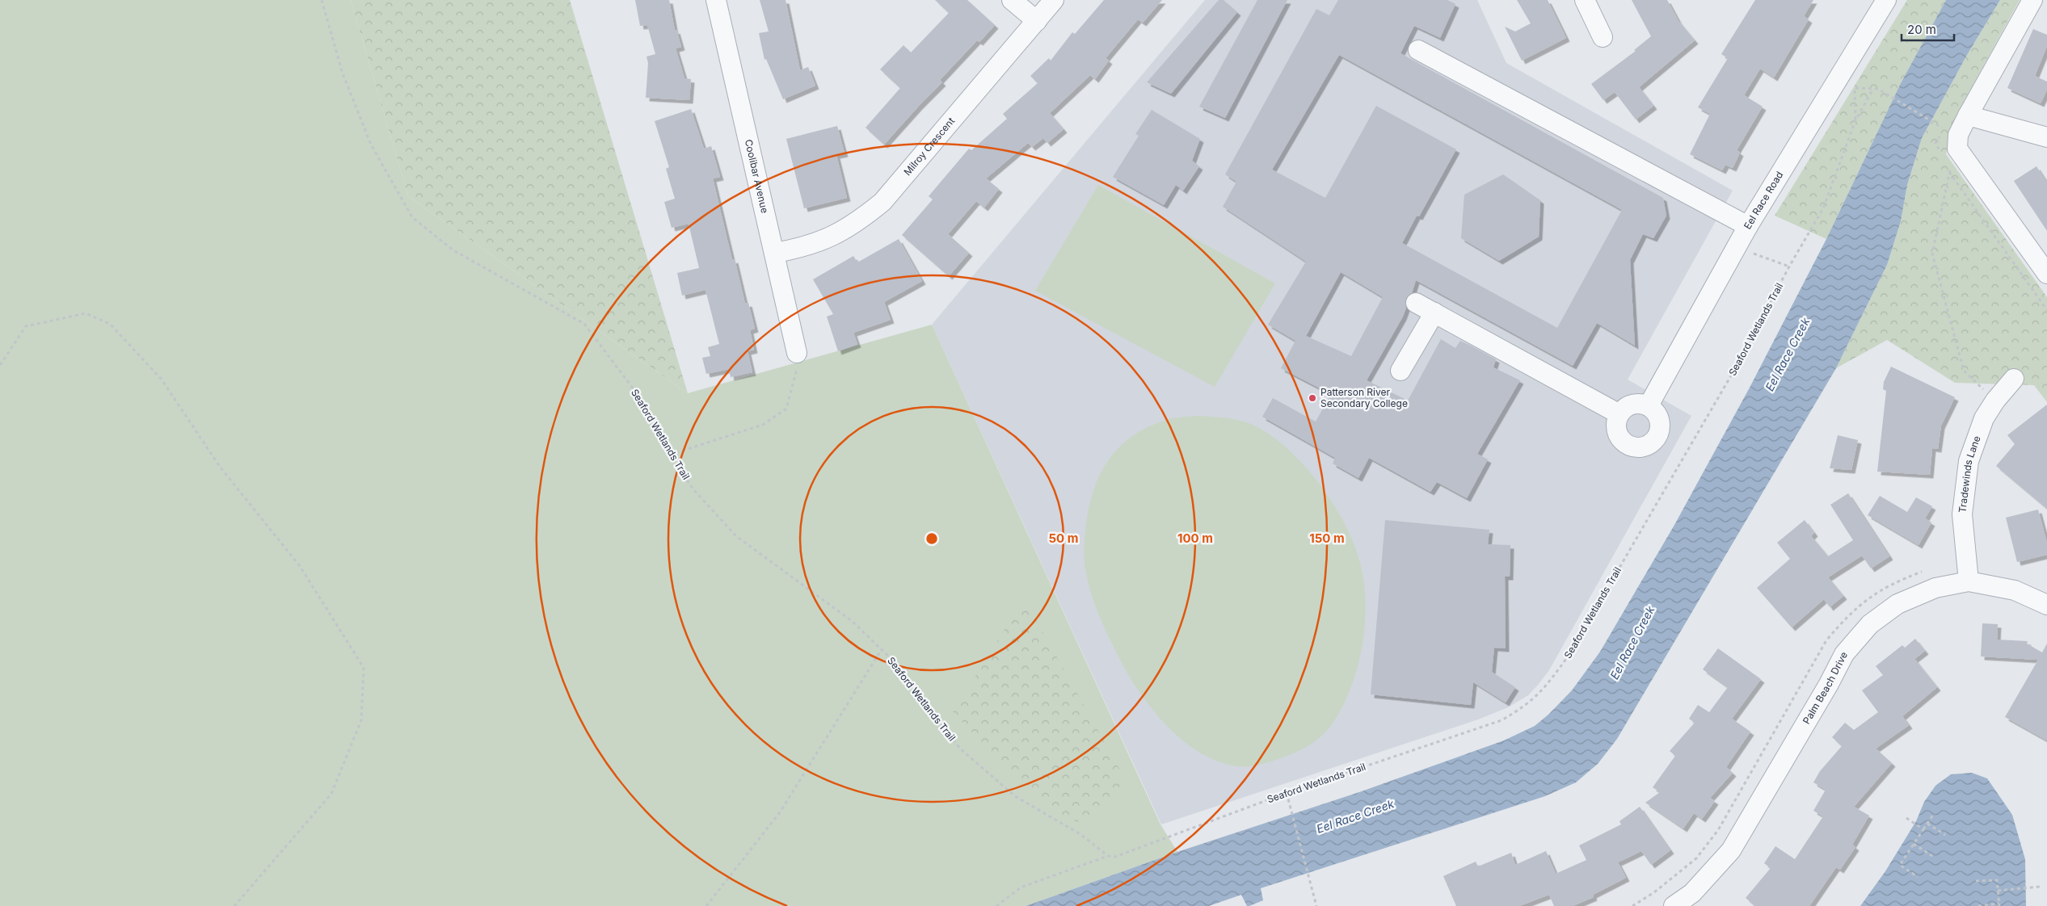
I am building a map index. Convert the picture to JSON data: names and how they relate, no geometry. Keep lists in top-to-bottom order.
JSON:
{
  "streets": {
    "street": [
      "Milroy Crescent",
      "Coolibar Avenue",
      "Eel Race Road",
      "Tradewinds Lane",
      "Palm Beach Drive"
    ],
    "path": ["Seaford Wetlands Trail"]
  },
  "crossings": [
    ["Milroy Crescent", "Coolibar Avenue"],
    ["Tradewinds Lane", "Palm Beach Drive"]
  ],
  "water": ["Eel Race Creek"],
  "places": ["Patterson River Secondary College"],
  "scale_bar": "20 m",
  "rings": ["50 m", "100 m", "150 m"]
}
